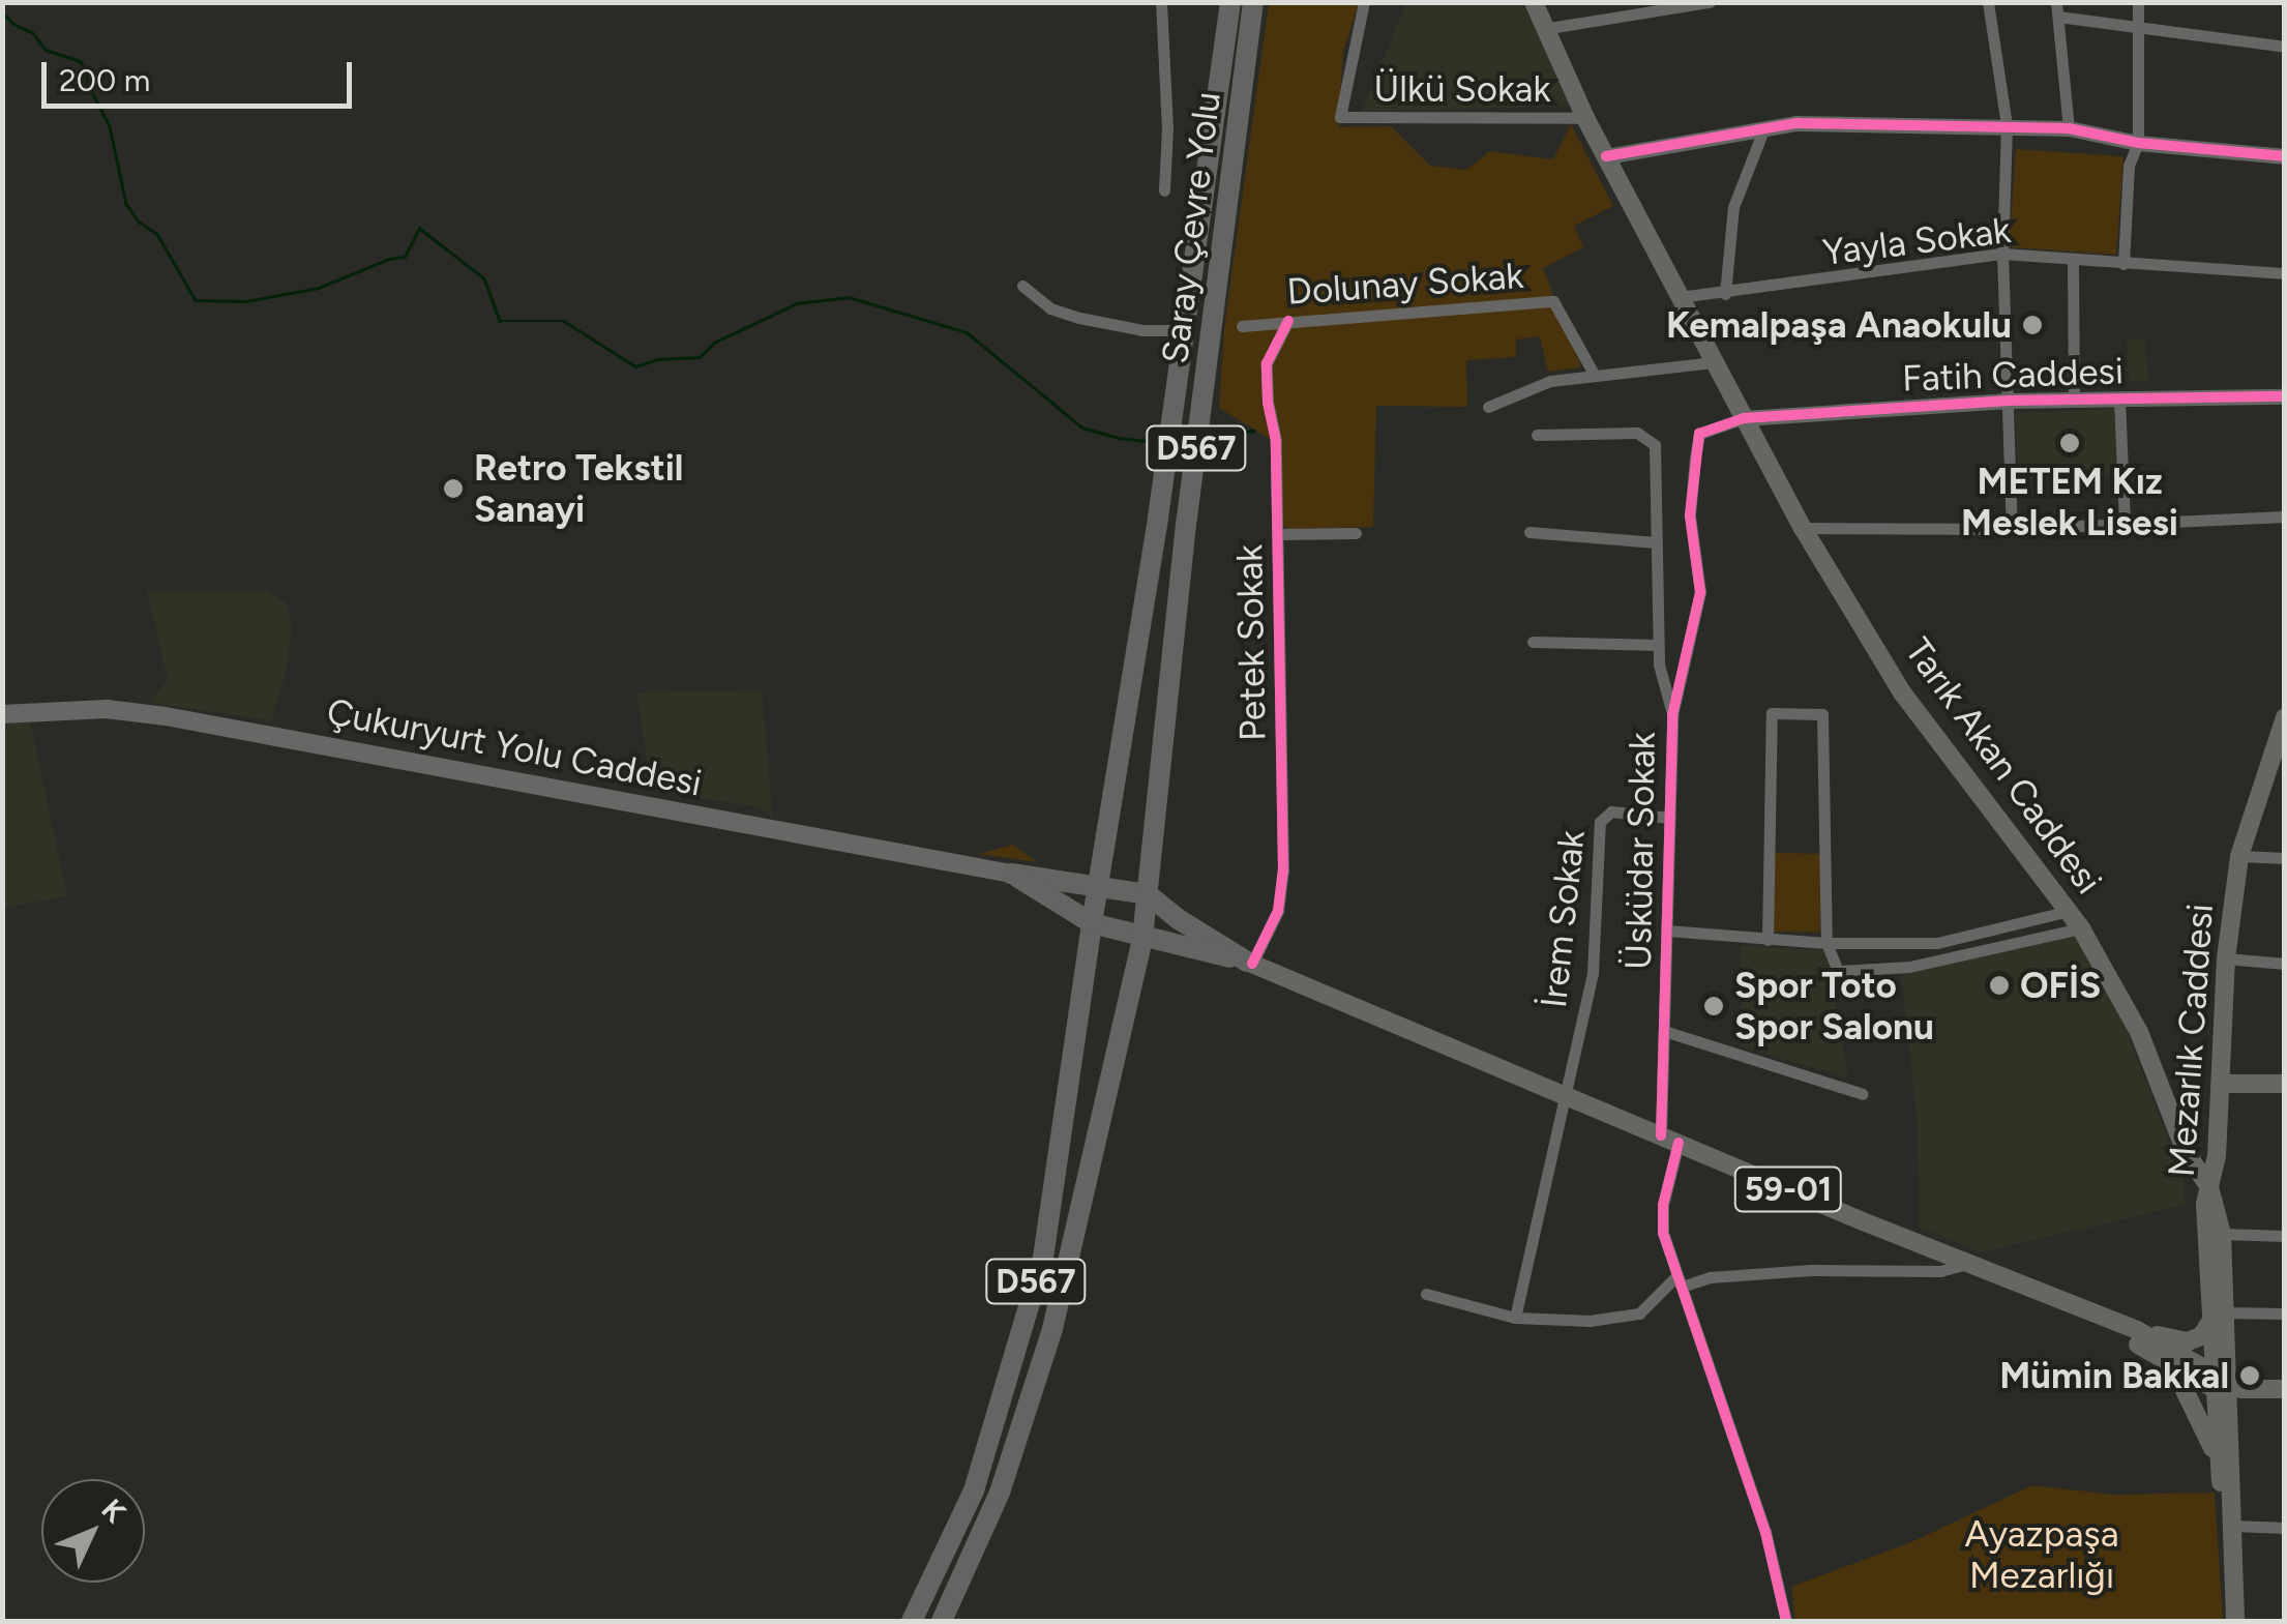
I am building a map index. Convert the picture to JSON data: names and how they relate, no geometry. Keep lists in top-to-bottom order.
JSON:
{
  "streets": {
    "highway": ["Saray Çevre Yolu", "D567", "59-01"],
    "main road": ["Çukuryurt Yolu Caddesi", "Tarık Akan Caddesi", "Mezarlık Caddesi"],
    "street": [
      "Ülkü Sokak",
      "Yayla Sokak",
      "Dolunay Sokak",
      "Fatih Caddesi",
      "Petek Sokak",
      "Üsküdar Sokak",
      "İrem Sokak"
    ]
  },
  "crossings": [
    ["Ülkü Sokak", "Tarık Akan Caddesi"],
    ["Saray Çevre Yolu", "D567"],
    ["Saray Çevre Yolu", "59-01"],
    ["Yayla Sokak", "Tarık Akan Caddesi"],
    ["Dolunay Sokak", "Petek Sokak"],
    ["Fatih Caddesi", "Tarık Akan Caddesi"],
    ["Fatih Caddesi", "Üsküdar Sokak"],
    ["D567", "59-01"],
    ["Petek Sokak", "59-01"],
    ["Tarık Akan Caddesi", "Üsküdar Sokak"],
    ["Tarık Akan Caddesi", "Mezarlık Caddesi"],
    ["Üsküdar Sokak", "İrem Sokak"],
    ["Üsküdar Sokak", "59-01"],
    ["İrem Sokak", "59-01"]
  ],
  "parks": ["Ayazpaşa Mezarlığı"],
  "places": [
    "Kemalpaşa Anaokulu",
    "METEM Kız Meslek Lisesi",
    "Retro Tekstil Sanayi",
    "OFİS",
    "Spor Toto Spor Salonu",
    "Mümin Bakkal"
  ],
  "scale_bar": "200 m",
  "north": "top right"
}
